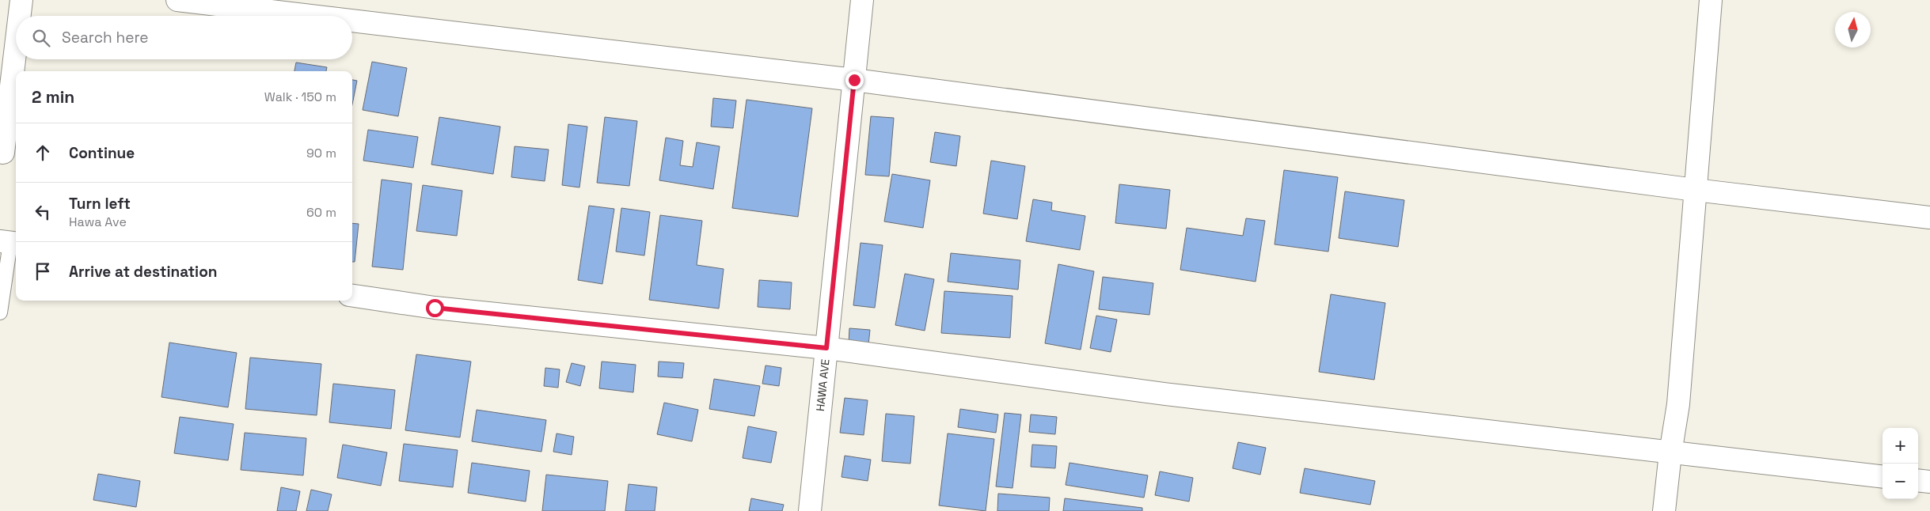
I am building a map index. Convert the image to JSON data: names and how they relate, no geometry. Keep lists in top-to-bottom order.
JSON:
{
  "streets": {
    "street": ["HAWA AVE"]
  },
  "north": "top",
  "page": {
    "search": "Search here",
    "heading": ["2 min", "Walk · 150 m"],
    "list": [
      ["Continue", "90 m"],
      ["Turn left", "Hawa Ave", "60 m"],
      "Arrive at destination"
    ],
    "map_buttons": ["+", "−"]
  }
}
